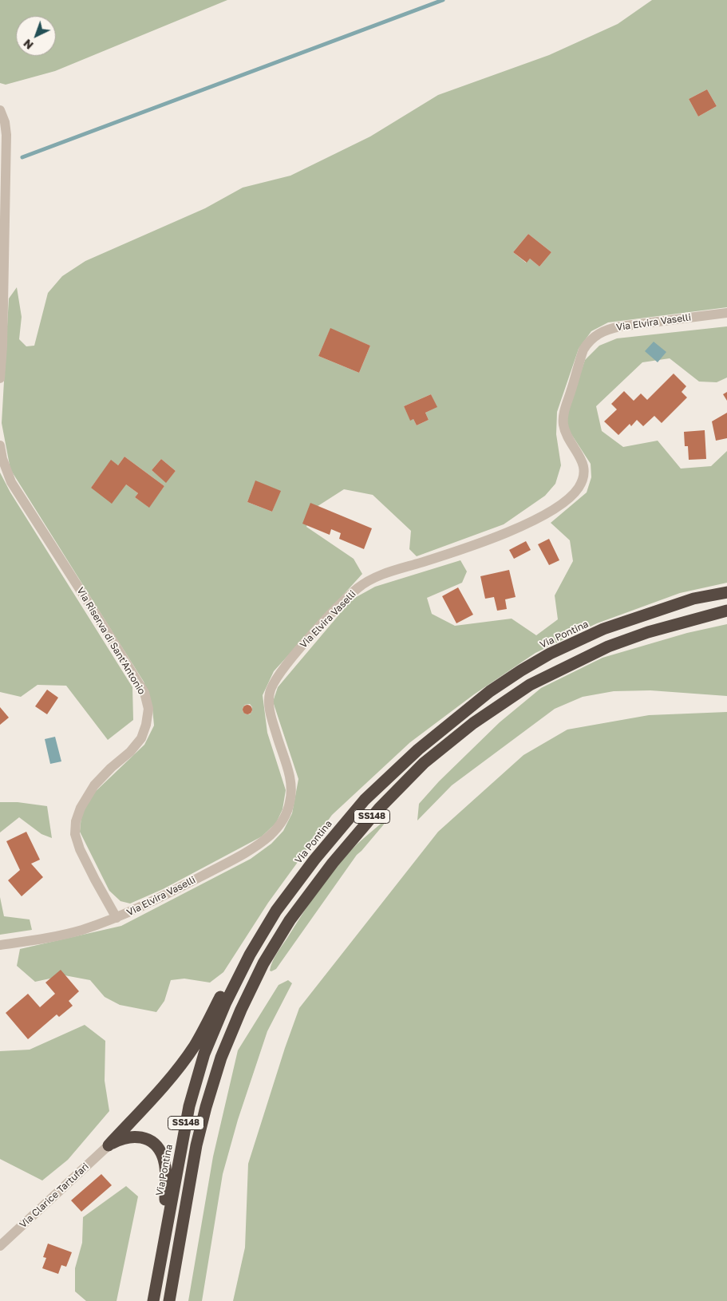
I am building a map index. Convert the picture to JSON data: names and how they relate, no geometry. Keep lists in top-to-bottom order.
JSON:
{
  "streets": {
    "highway": ["Via Pontina", "SS148"],
    "street": ["Via Elvira Vaselli", "Via Riserva di Sant'Antonio", "Via Clarice Tartufari"]
  },
  "crossings": [
    ["Via Elvira Vaselli", "Via Riserva di Sant'Antonio"]
  ],
  "north": "bottom left"
}
